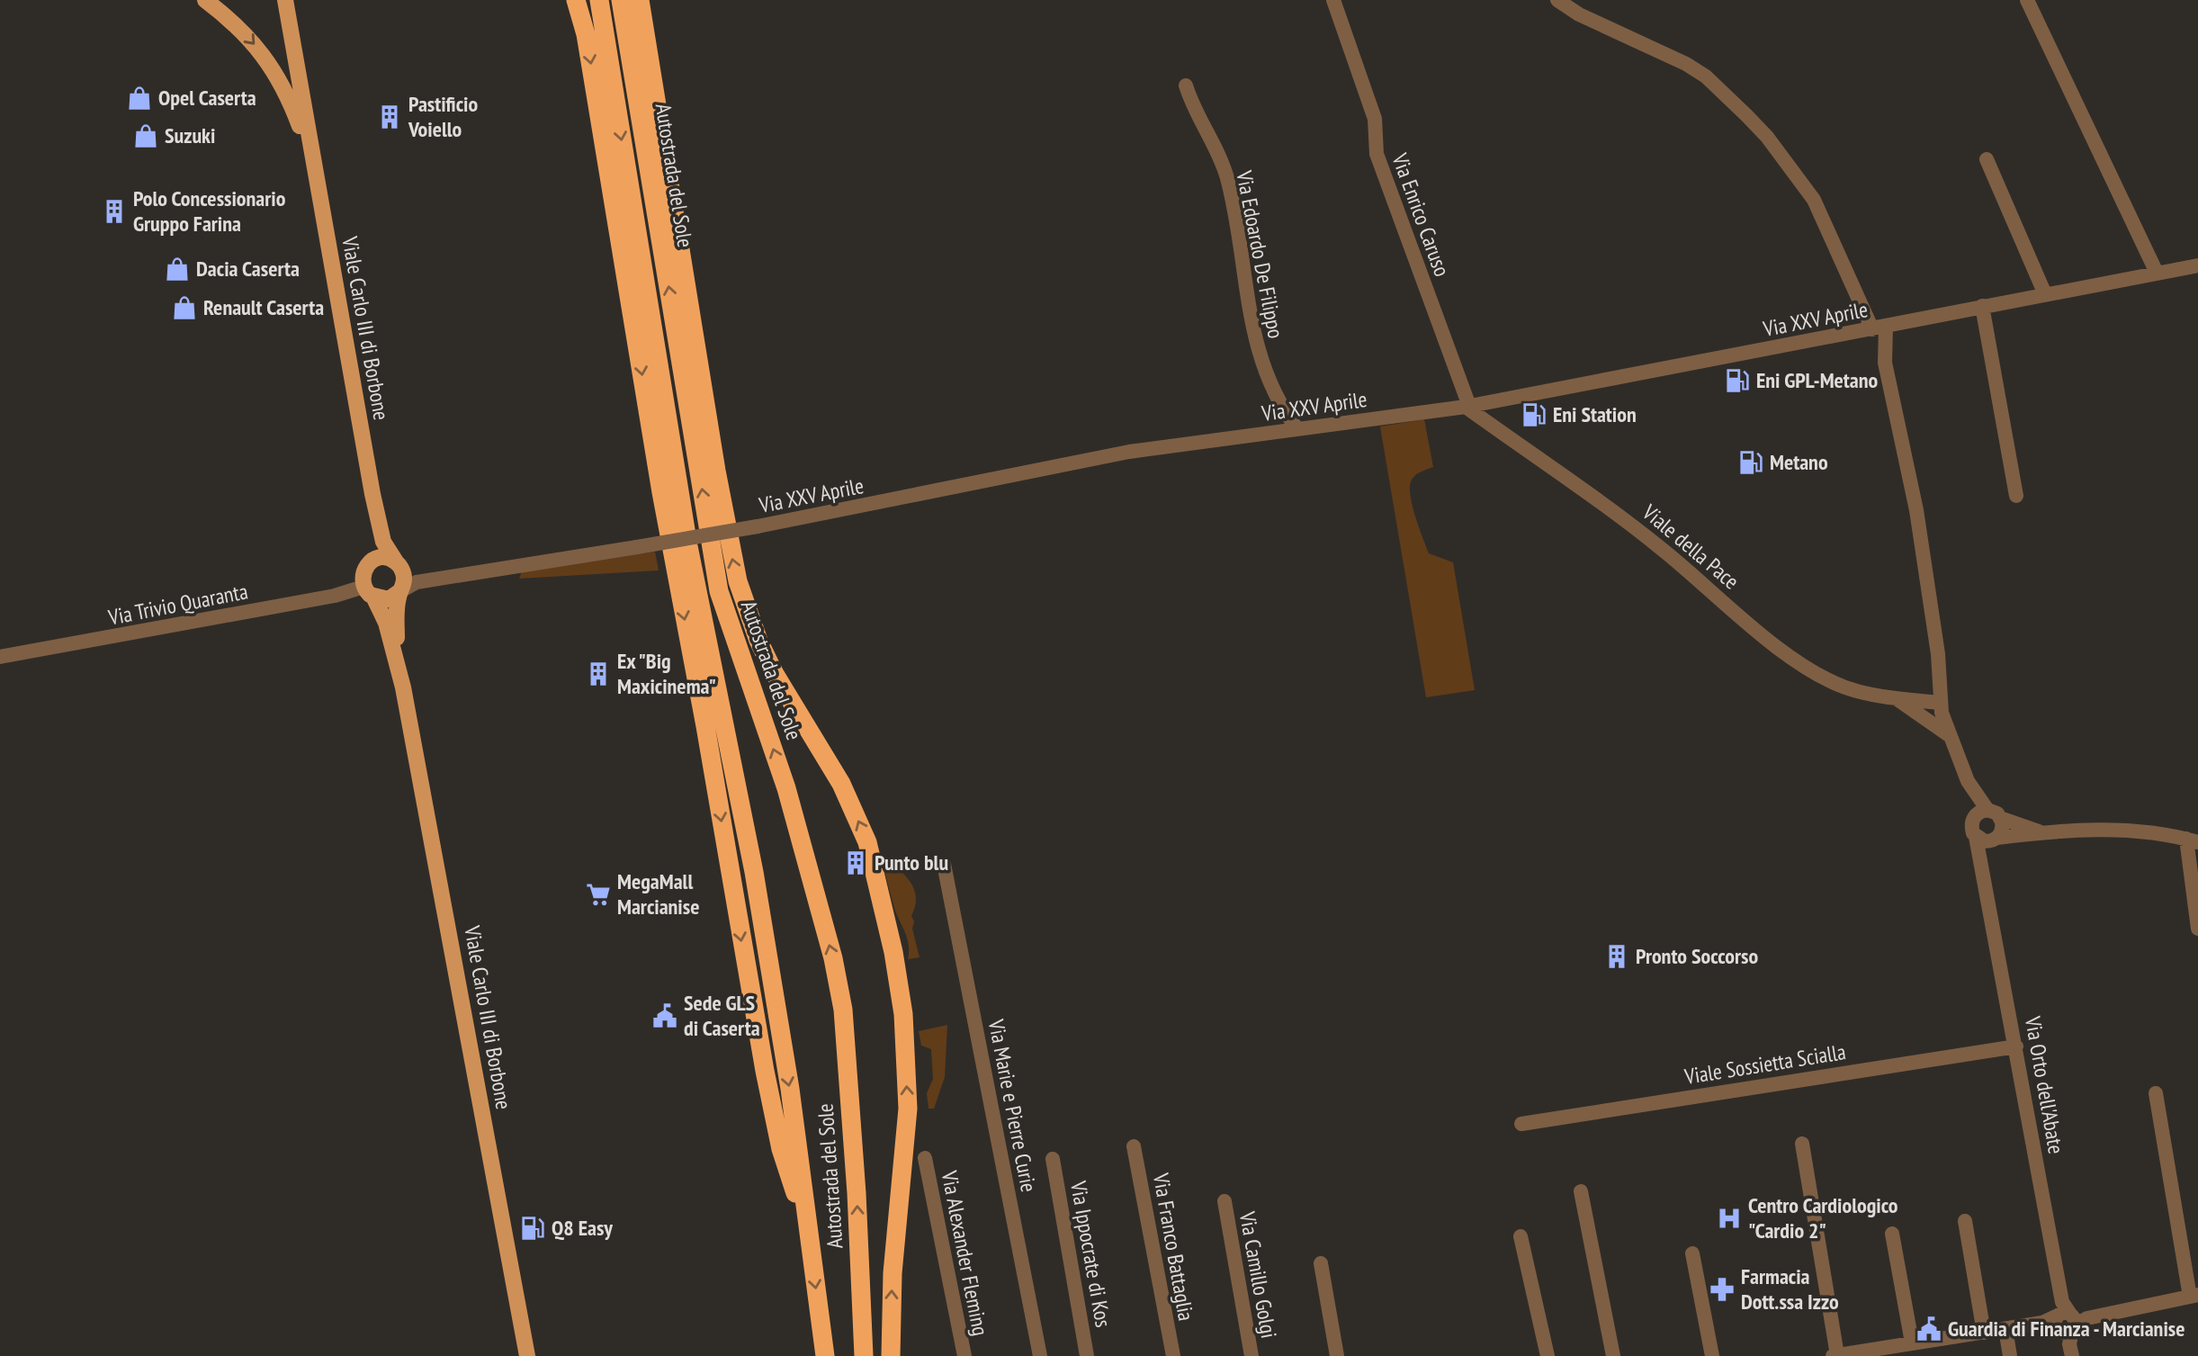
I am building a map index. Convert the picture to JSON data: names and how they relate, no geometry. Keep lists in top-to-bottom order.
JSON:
{
  "streets": {
    "highway": ["Autostrada del Sole"],
    "main road": ["Viale Carlo III di Borbone"],
    "street": [
      "Via Enrico Caruso",
      "Via Edoardo De Filippo",
      "Via XXV Aprile",
      "Viale della Pace",
      "Via Trivio Quaranta",
      "Viale Sossietta Scialla",
      "Via Orto dell'Abate",
      "Via Marie e Pierre Curie",
      "Via Franco Battaglia",
      "Via Alexander Fleming",
      "Via Ippocrate di Kos",
      "Via Camillo Golgi"
    ]
  },
  "crossings": [
    ["Via Enrico Caruso", "Via XXV Aprile"],
    ["Via Enrico Caruso", "Viale della Pace"],
    ["Via Edoardo De Filippo", "Via XXV Aprile"],
    ["Via XXV Aprile", "Viale Carlo III di Borbone"],
    ["Via XXV Aprile", "Viale della Pace"],
    ["Via XXV Aprile", "Via Trivio Quaranta"],
    ["Viale Carlo III di Borbone", "Via Trivio Quaranta"],
    ["Viale Sossietta Scialla", "Via Orto dell'Abate"]
  ],
  "places": {
    "shop": [
      "Opel Caserta",
      "Suzuki",
      "Dacia Caserta",
      "Renault Caserta"
    ],
    "building": [
      "Pastificio Voiello",
      "Polo Concessionario Gruppo Farina",
      "Ex \"Big Maxicinema\"",
      "Punto blu",
      "Pronto Soccorso"
    ],
    "fuel station": [
      "Eni GPL-Metano",
      "Eni Station",
      "Metano",
      "Q8 Easy"
    ],
    "supermarket": ["MegaMall Marcianise"],
    "public building": ["Sede GLS di Caserta", "Guardia di Finanza - Marcianise"],
    "hospital": ["Centro Cardiologico \"Cardio 2\""],
    "pharmacy": ["Farmacia Dott.ssa Izzo"]
  }
}
